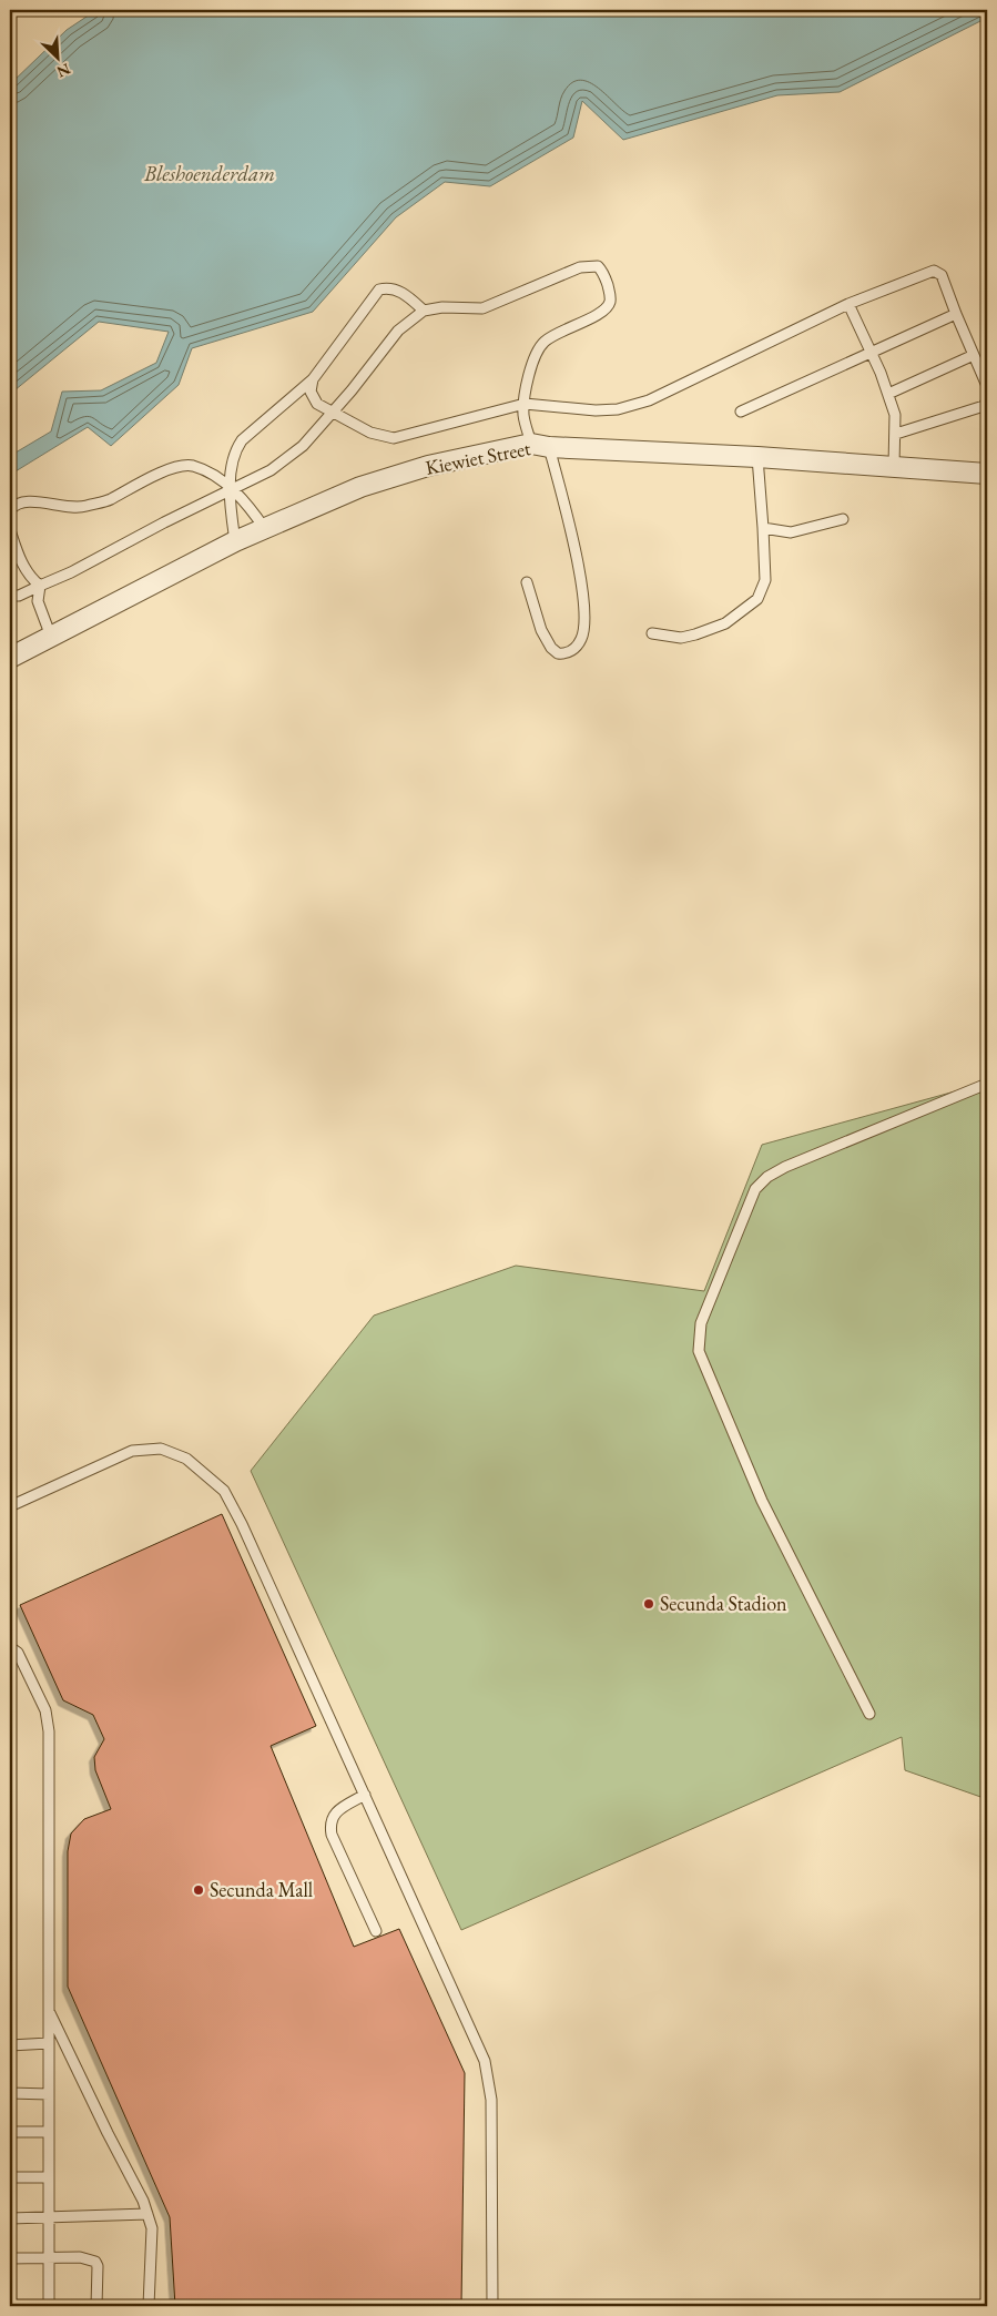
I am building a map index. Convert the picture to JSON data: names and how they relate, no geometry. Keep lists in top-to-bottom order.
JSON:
{
  "streets": {
    "street": ["Kiewiet Street"]
  },
  "water": ["Bleshoenderdam"],
  "places": ["Secunda Stadion", "Secunda Mall"],
  "north": "bottom right"
}
